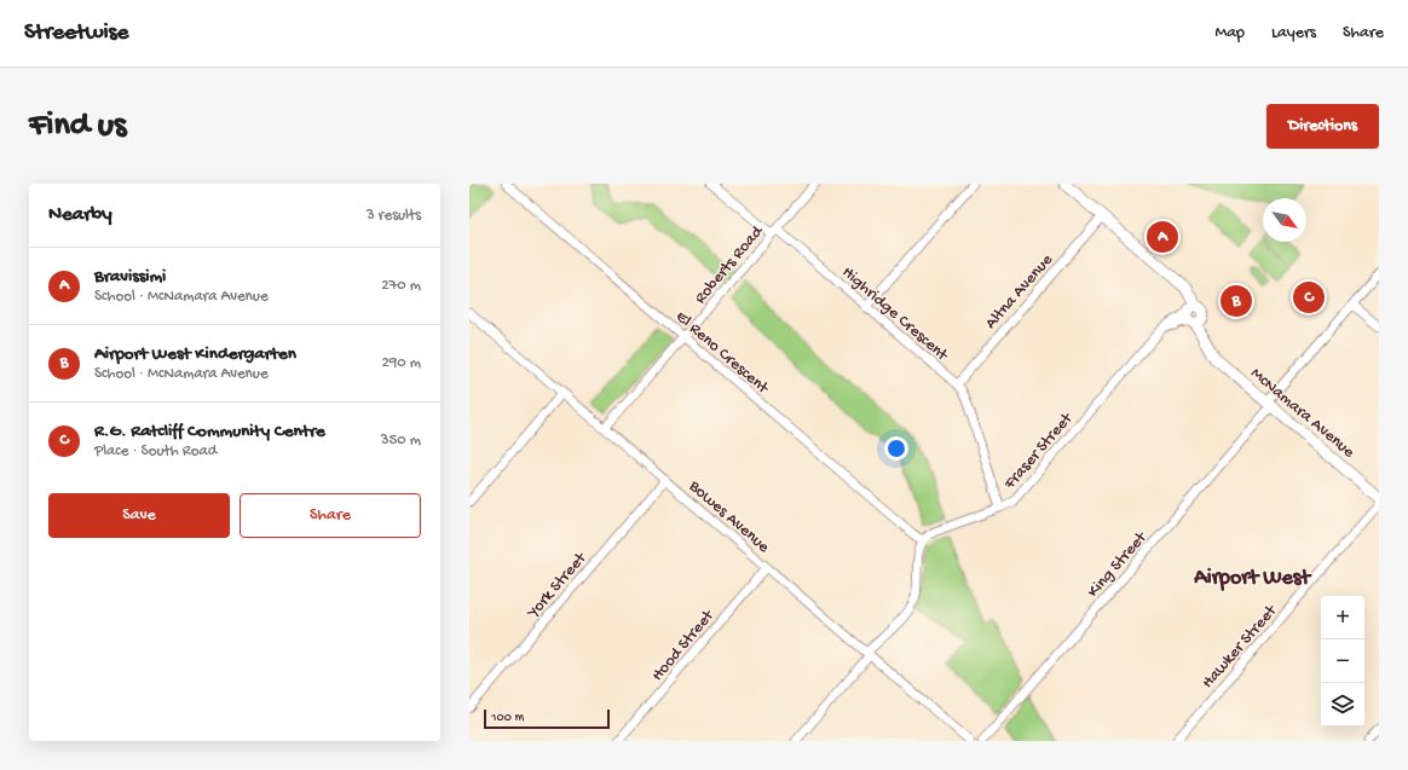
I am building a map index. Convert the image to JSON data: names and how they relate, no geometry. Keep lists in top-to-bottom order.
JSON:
{
  "streets": {
    "street": [
      "Roberts Road",
      "Altna Avenue",
      "Highridge Crescent",
      "El Reno Crescent",
      "McNamara Avenue",
      "Fraser Street",
      "Bowes Avenue",
      "King Street",
      "York Street",
      "Hood Street",
      "Hawker Street"
    ]
  },
  "crossings": [
    ["Roberts Road", "Highridge Crescent"],
    ["Roberts Road", "El Reno Crescent"],
    ["Roberts Road", "Bowes Avenue"],
    ["Altna Avenue", "Highridge Crescent"],
    ["Altna Avenue", "McNamara Avenue"],
    ["Highridge Crescent", "Fraser Street"],
    ["El Reno Crescent", "Fraser Street"],
    ["McNamara Avenue", "Fraser Street"],
    ["McNamara Avenue", "King Street"],
    ["Bowes Avenue", "York Street"],
    ["Bowes Avenue", "Hood Street"]
  ],
  "districts": ["Airport West"],
  "scale_bar": "100 m",
  "north": "bottom right",
  "page": {
    "header": "Streetwise",
    "nav": ["Map", "Layers", "Share"],
    "buttons": [
      "Directions",
      ["Save", "Share"]
    ],
    "title": "Find us",
    "heading": ["Nearby", "3 results"],
    "pins": ["A", "C", "B"],
    "list": [
      {
        "mark": "A",
        "name": "Bravissimi",
        "note": "School · McNamara Avenue",
        "value": "270 m"
      },
      {
        "mark": "B",
        "name": "Airport West Kindergarten",
        "note": "School · McNamara Avenue",
        "value": "290 m"
      },
      {
        "mark": "C",
        "name": "R.G. Ratcliff Community Centre",
        "note": "Place · South Road",
        "value": "350 m"
      }
    ],
    "map_buttons": ["+", "−"],
    "scale": "100 m"
  }
}
